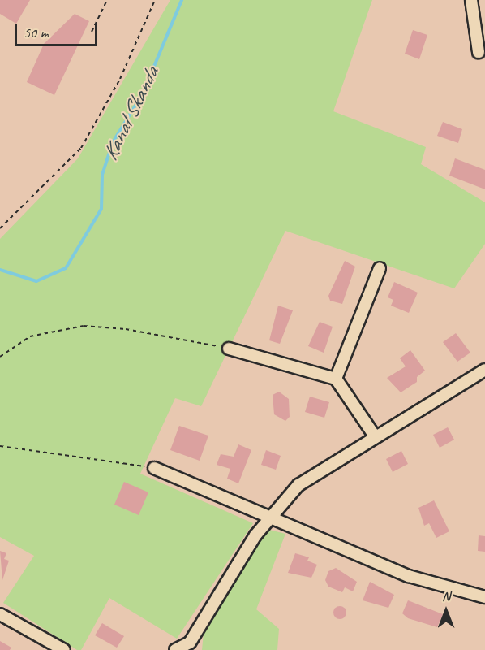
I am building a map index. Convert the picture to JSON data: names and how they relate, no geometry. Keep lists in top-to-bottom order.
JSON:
{
  "water": ["Kanał Skanda"],
  "scale_bar": "50 m",
  "north": "top"
}
